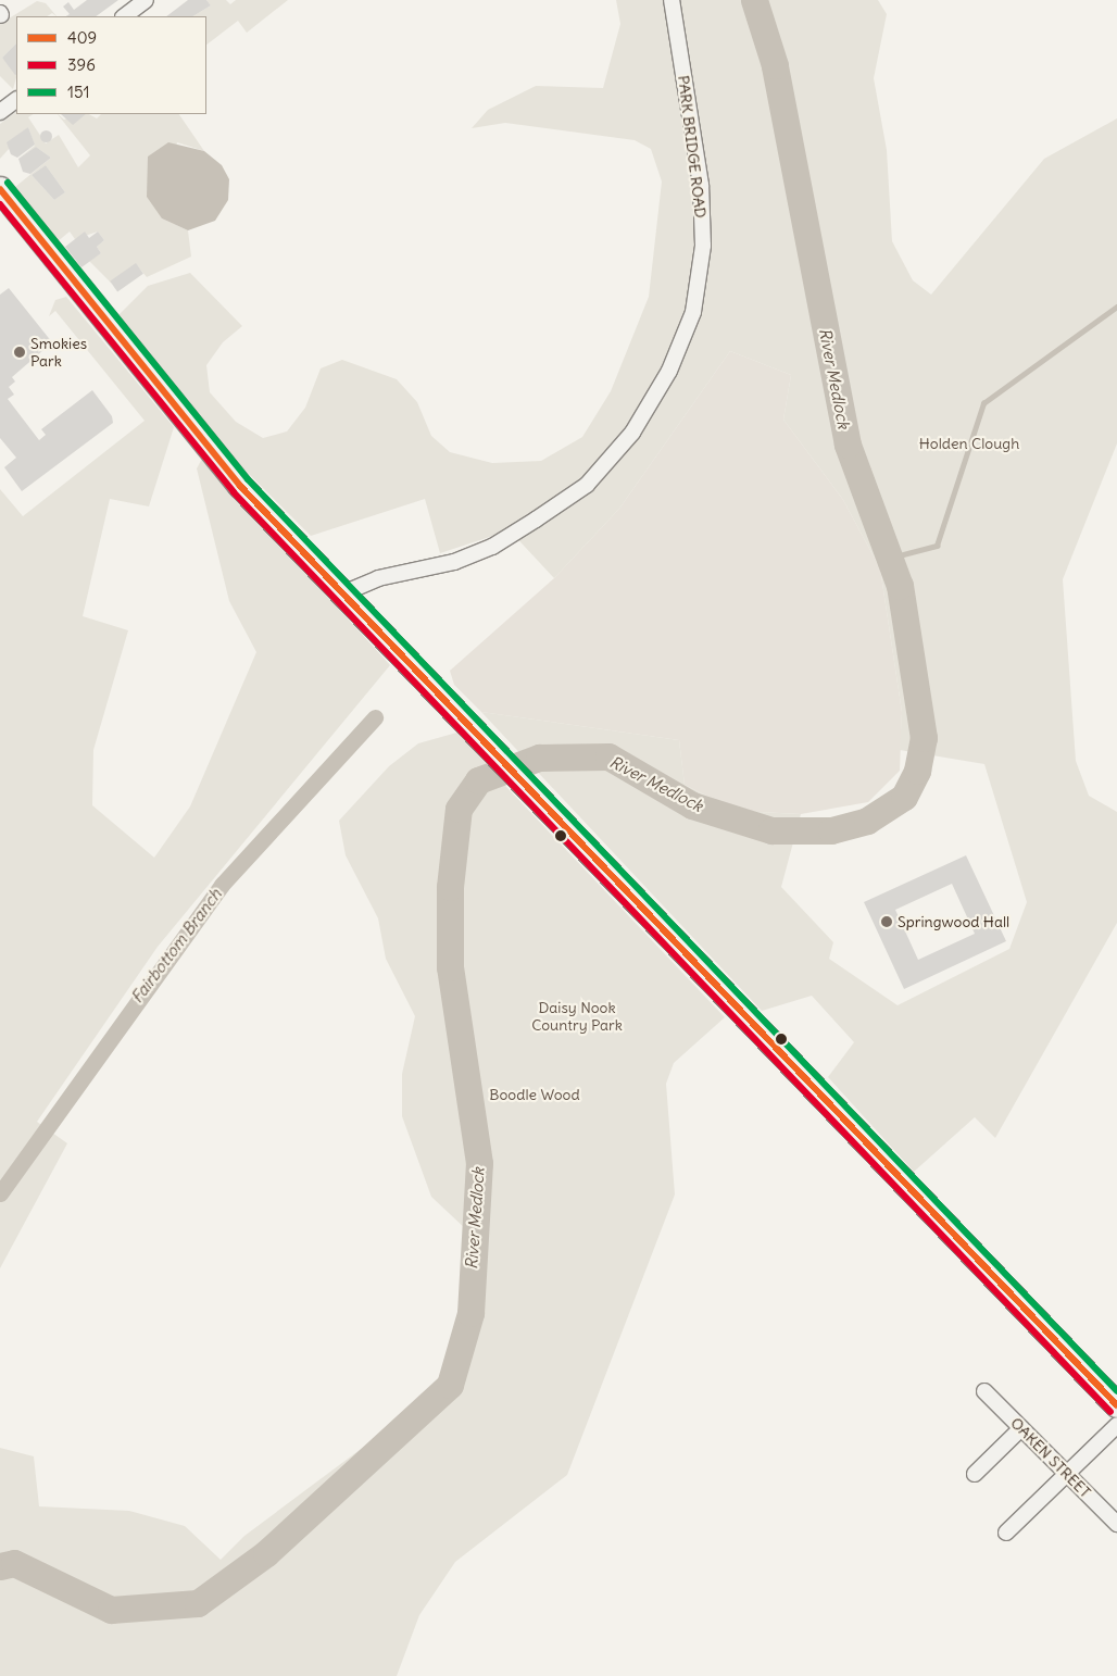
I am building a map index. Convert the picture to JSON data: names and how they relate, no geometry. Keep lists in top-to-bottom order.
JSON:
{
  "streets": {
    "street": ["PARK BRIDGE ROAD", "OAKEN STREET"]
  },
  "water": ["River Medlock", "Fairbottom Branch"],
  "parks": ["Holden Clough", "Daisy Nook Country Park", "Boodle Wood"],
  "places": ["Smokies Park", "Springwood Hall"],
  "lines": ["transit line 151", "transit line 409", "transit line 396"],
  "legend": ["409", "396", "151"]
}
